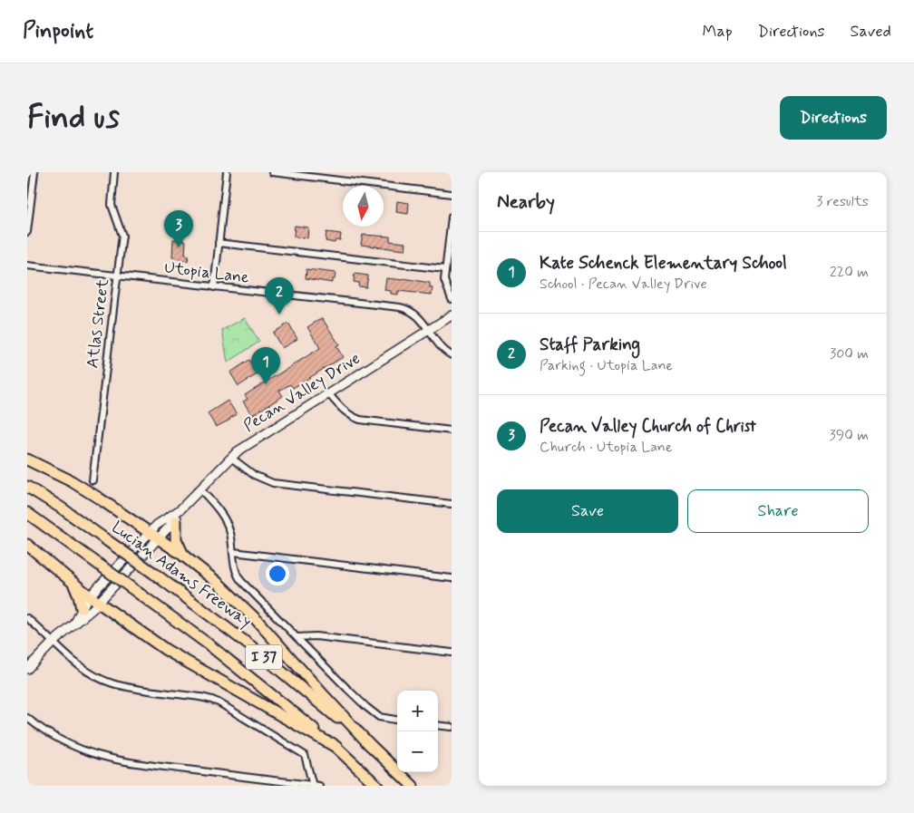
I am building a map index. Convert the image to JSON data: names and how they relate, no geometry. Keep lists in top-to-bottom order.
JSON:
{
  "streets": {
    "highway": ["Lucian Adams Freeway", "I 37"],
    "main road": ["Pecan Valley Drive"],
    "street": ["Utopia Lane", "Atlas Street"]
  },
  "crossings": [
    ["Utopia Lane", "Atlas Street"],
    ["Utopia Lane", "Pecan Valley Drive"]
  ],
  "north": "bottom",
  "page": {
    "header": "Pinpoint",
    "nav": ["Map", "Directions", "Saved"],
    "buttons": [
      "Directions",
      ["Save", "Share"]
    ],
    "title": "Find us",
    "heading": ["Nearby", "3 results"],
    "pins": ["3", "2", "1"],
    "list": [
      {
        "mark": "1",
        "name": "Kate Schenck Elementary School",
        "note": "School · Pecan Valley Drive",
        "value": "220 m"
      },
      {
        "mark": "2",
        "name": "Staff Parking",
        "note": "Parking · Utopia Lane",
        "value": "300 m"
      },
      {
        "mark": "3",
        "name": "Pecan Valley Church of Christ",
        "note": "Church · Utopia Lane",
        "value": "390 m"
      }
    ],
    "map_buttons": ["+", "−"]
  }
}
